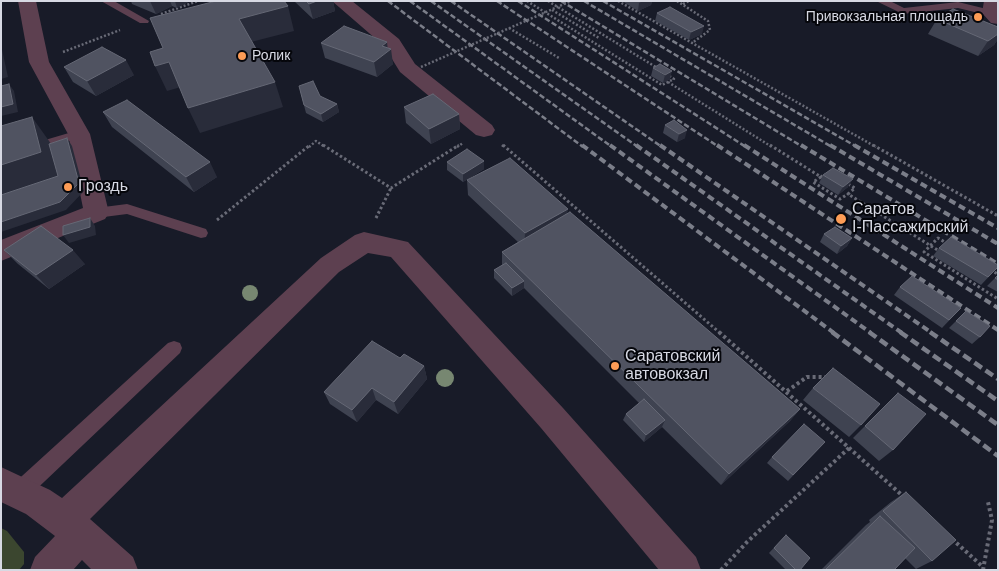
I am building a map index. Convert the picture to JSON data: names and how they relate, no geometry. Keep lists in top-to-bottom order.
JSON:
{
  "places": [
    "Привокзальная площадь",
    "Ролик",
    "Гроздь",
    "Саратов I-Пассажирский",
    "Саратовский автовокзал"
  ]
}
